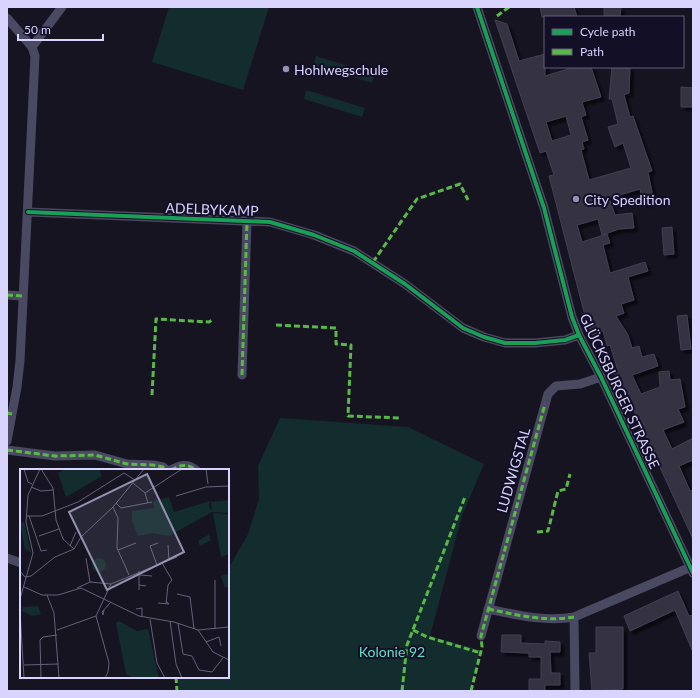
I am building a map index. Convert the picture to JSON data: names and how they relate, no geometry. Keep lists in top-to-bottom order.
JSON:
{
  "streets": {
    "street": ["ADELBYKAMP", "GLÜCKSBURGER STRASSE", "LUDWIGSTAL"]
  },
  "crossings": [
    ["ADELBYKAMP", "GLÜCKSBURGER STRASSE"],
    ["GLÜCKSBURGER STRASSE", "LUDWIGSTAL"]
  ],
  "parks": ["Kolonie 92"],
  "places": ["Hohlwegschule", "City Spedition"],
  "legend": ["Cycle path", "Path"],
  "scale_bar": "50 m"
}
